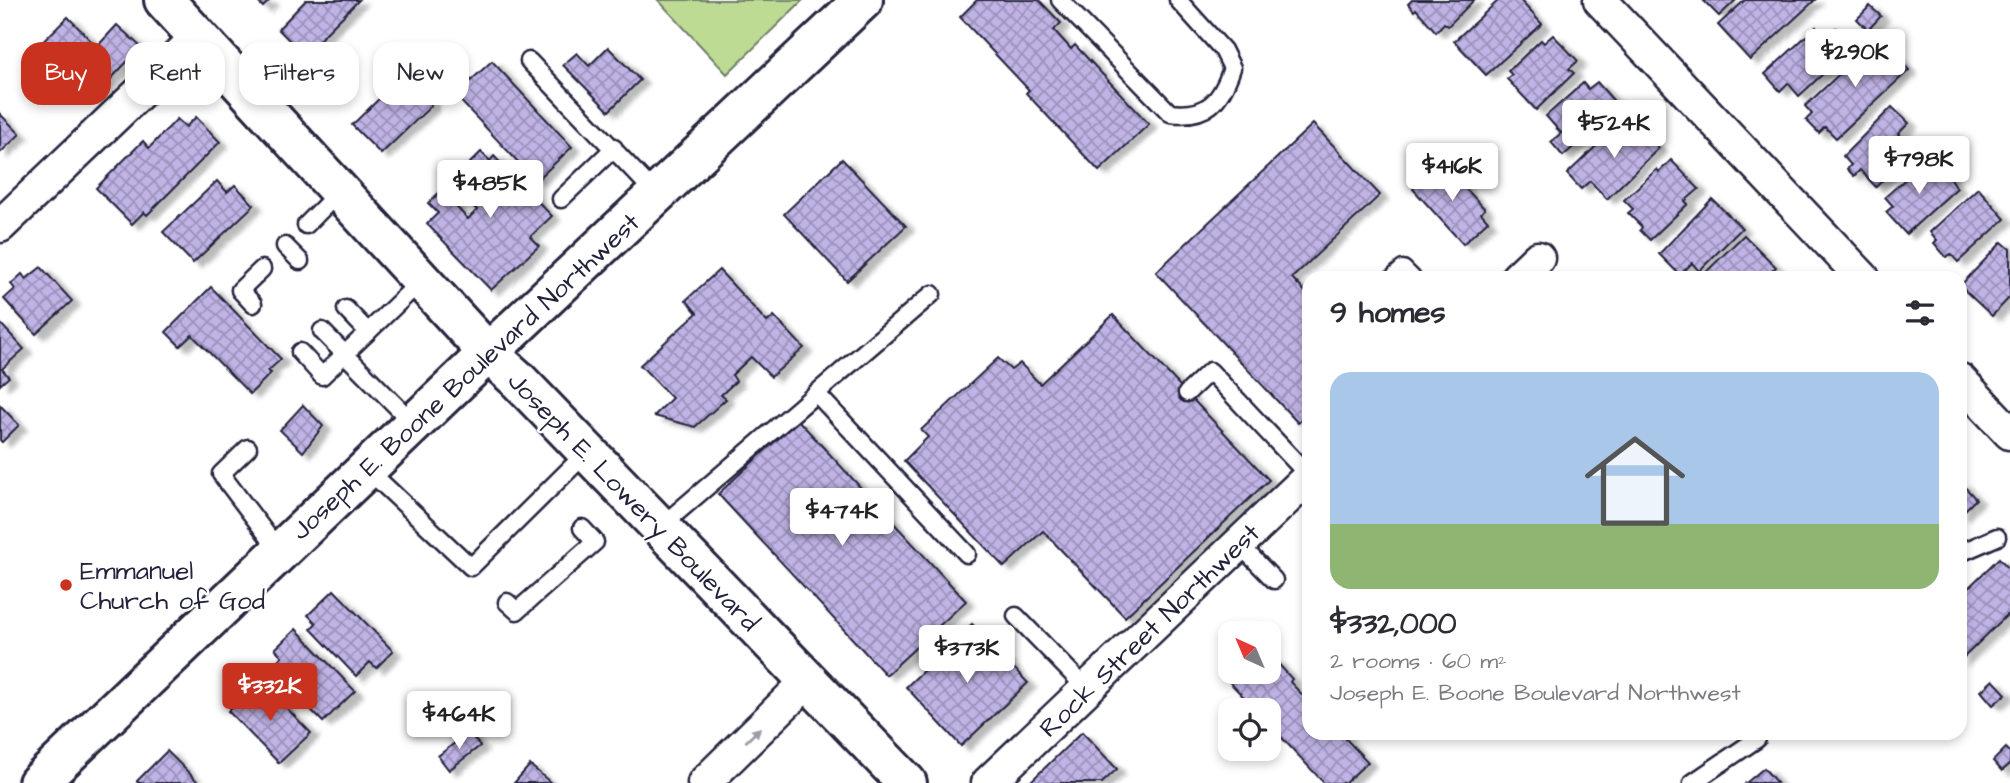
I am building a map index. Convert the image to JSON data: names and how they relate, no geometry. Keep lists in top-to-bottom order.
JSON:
{
  "streets": {
    "main road": ["Joseph E. Boone Boulevard Northwest", "Joseph E. Lowery Boulevard"],
    "street": ["Rock Street Northwest"]
  },
  "crossings": [
    ["Joseph E. Boone Boulevard Northwest", "Joseph E. Lowery Boulevard"]
  ],
  "places": ["Emmanuel Church of God"],
  "north": "top left",
  "page": {
    "price": [
      "$290K",
      "$524K",
      "$798K",
      "$416K",
      "$485K",
      "$474K",
      "$373K",
      "$332K",
      "$464K"
    ],
    "chip": [
      "Buy",
      "Rent",
      "Filters",
      "New"
    ],
    "heading": "9 homes",
    "list": [
      {
        "name": "$332,000",
        "note": "2 rooms · 60 m² · Joseph E. Boone Boulevard Northwest"
      }
    ]
  }
}
